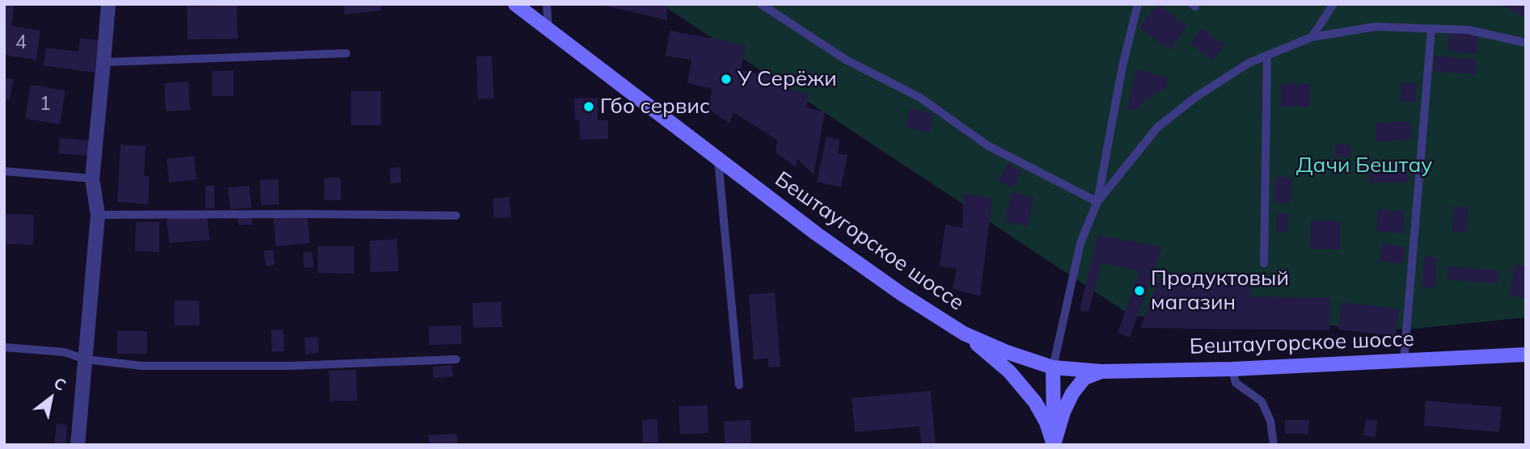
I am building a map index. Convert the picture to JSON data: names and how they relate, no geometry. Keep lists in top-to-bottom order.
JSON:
{
  "streets": {
    "main road": ["Бештаугорское шоссе"]
  },
  "parks": ["Дачи Бештау"],
  "places": ["У Серёжи", "Гбо cервис", "Продуктовый магазин"],
  "house_numbers": ["4", "1"],
  "north": "top right"
}
